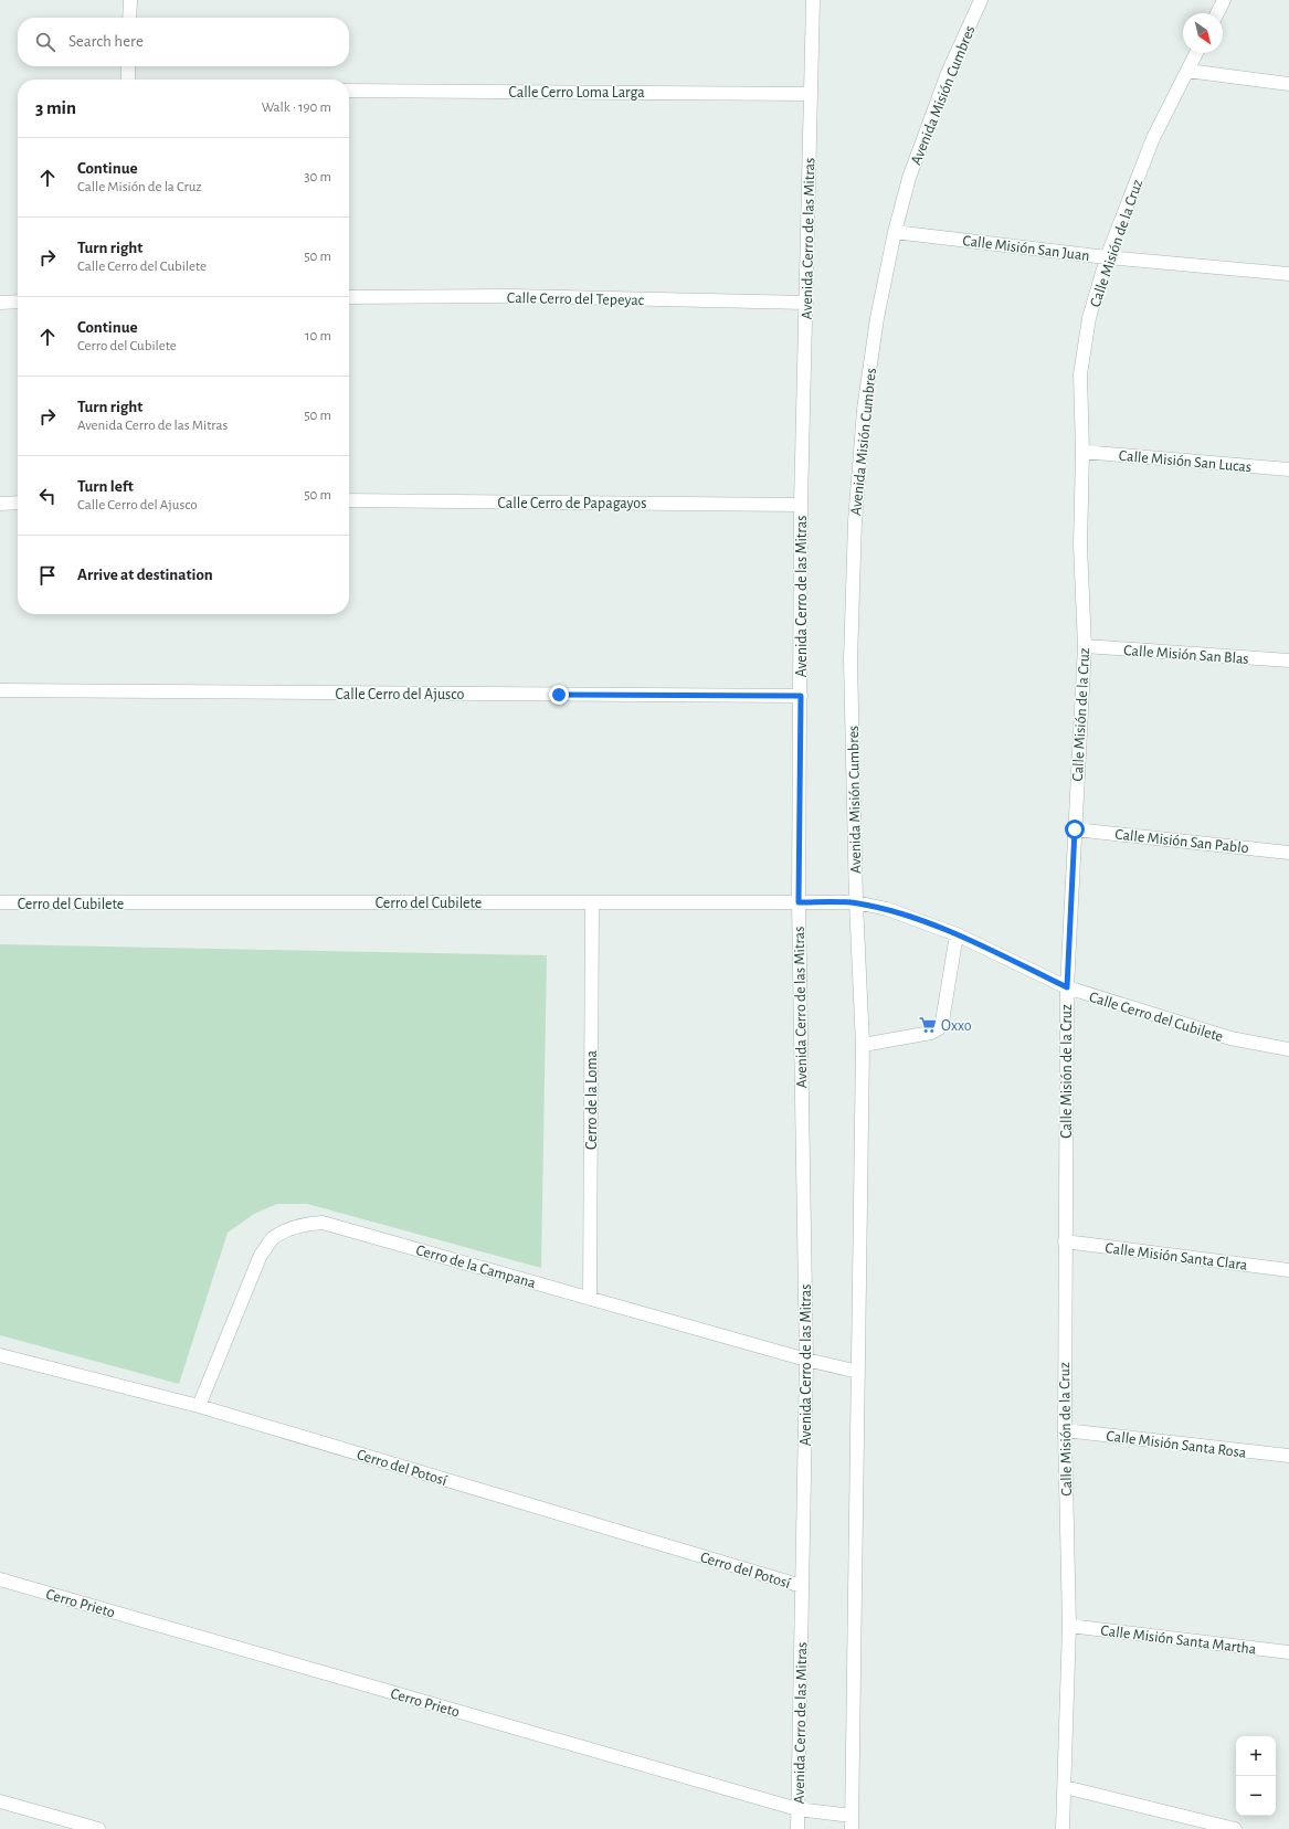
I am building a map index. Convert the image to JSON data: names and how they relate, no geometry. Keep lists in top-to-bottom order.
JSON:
{
  "streets": {
    "street": [
      "Calle Cerro Loma Larga",
      "Avenida Misión Cumbres",
      "Avenida Cerro de las Mitras",
      "Calle Misión de la Cruz",
      "Calle Misión San Juan",
      "Calle Cerro del Tepeyac",
      "Calle Misión San Lucas",
      "Calle Cerro de Papagayos",
      "Calle Misión San Blas",
      "Calle Cerro del Ajusco",
      "Calle Misión San Pablo",
      "Cerro del Cubilete",
      "Calle Cerro del Cubilete",
      "Cerro de la Loma",
      "Calle Misión Santa Clara",
      "Cerro de la Campana",
      "Calle Misión Santa Rosa",
      "Cerro del Potosí",
      "Cerro Prieto",
      "Calle Misión Santa Martha"
    ]
  },
  "crossings": [
    ["Calle Cerro Loma Larga", "Avenida Cerro de las Mitras"],
    ["Avenida Misión Cumbres", "Calle Misión San Juan"],
    ["Avenida Misión Cumbres", "Cerro del Cubilete"],
    ["Avenida Misión Cumbres", "Calle Cerro del Cubilete"],
    ["Avenida Cerro de las Mitras", "Calle Cerro del Tepeyac"],
    ["Avenida Cerro de las Mitras", "Calle Cerro de Papagayos"],
    ["Avenida Cerro de las Mitras", "Calle Cerro del Ajusco"],
    ["Avenida Cerro de las Mitras", "Cerro del Cubilete"],
    ["Avenida Cerro de las Mitras", "Cerro de la Campana"],
    ["Avenida Cerro de las Mitras", "Cerro del Potosí"],
    ["Avenida Cerro de las Mitras", "Cerro Prieto"],
    ["Calle Misión de la Cruz", "Calle Misión San Juan"],
    ["Calle Misión de la Cruz", "Calle Misión San Lucas"],
    ["Calle Misión de la Cruz", "Calle Misión San Blas"],
    ["Calle Misión de la Cruz", "Calle Misión San Pablo"],
    ["Calle Misión de la Cruz", "Calle Cerro del Cubilete"],
    ["Calle Misión de la Cruz", "Calle Misión Santa Clara"],
    ["Calle Misión de la Cruz", "Calle Misión Santa Rosa"],
    ["Calle Misión de la Cruz", "Calle Misión Santa Martha"],
    ["Cerro del Cubilete", "Calle Cerro del Cubilete"],
    ["Cerro del Cubilete", "Cerro de la Loma"],
    ["Cerro de la Loma", "Cerro de la Campana"],
    ["Cerro de la Campana", "Cerro del Potosí"]
  ],
  "places": {
    "supermarket": ["Oxxo"]
  },
  "north": "bottom right",
  "page": {
    "search": "Search here",
    "heading": ["3 min", "Walk · 190 m"],
    "list": [
      ["Continue", "Calle Misión de la Cruz", "30 m"],
      ["Turn right", "Calle Cerro del Cubilete", "50 m"],
      ["Continue", "Cerro del Cubilete", "10 m"],
      ["Turn right", "Avenida Cerro de las Mitras", "50 m"],
      ["Turn left", "Calle Cerro del Ajusco", "50 m"],
      "Arrive at destination"
    ],
    "map_buttons": ["+", "−"]
  }
}
